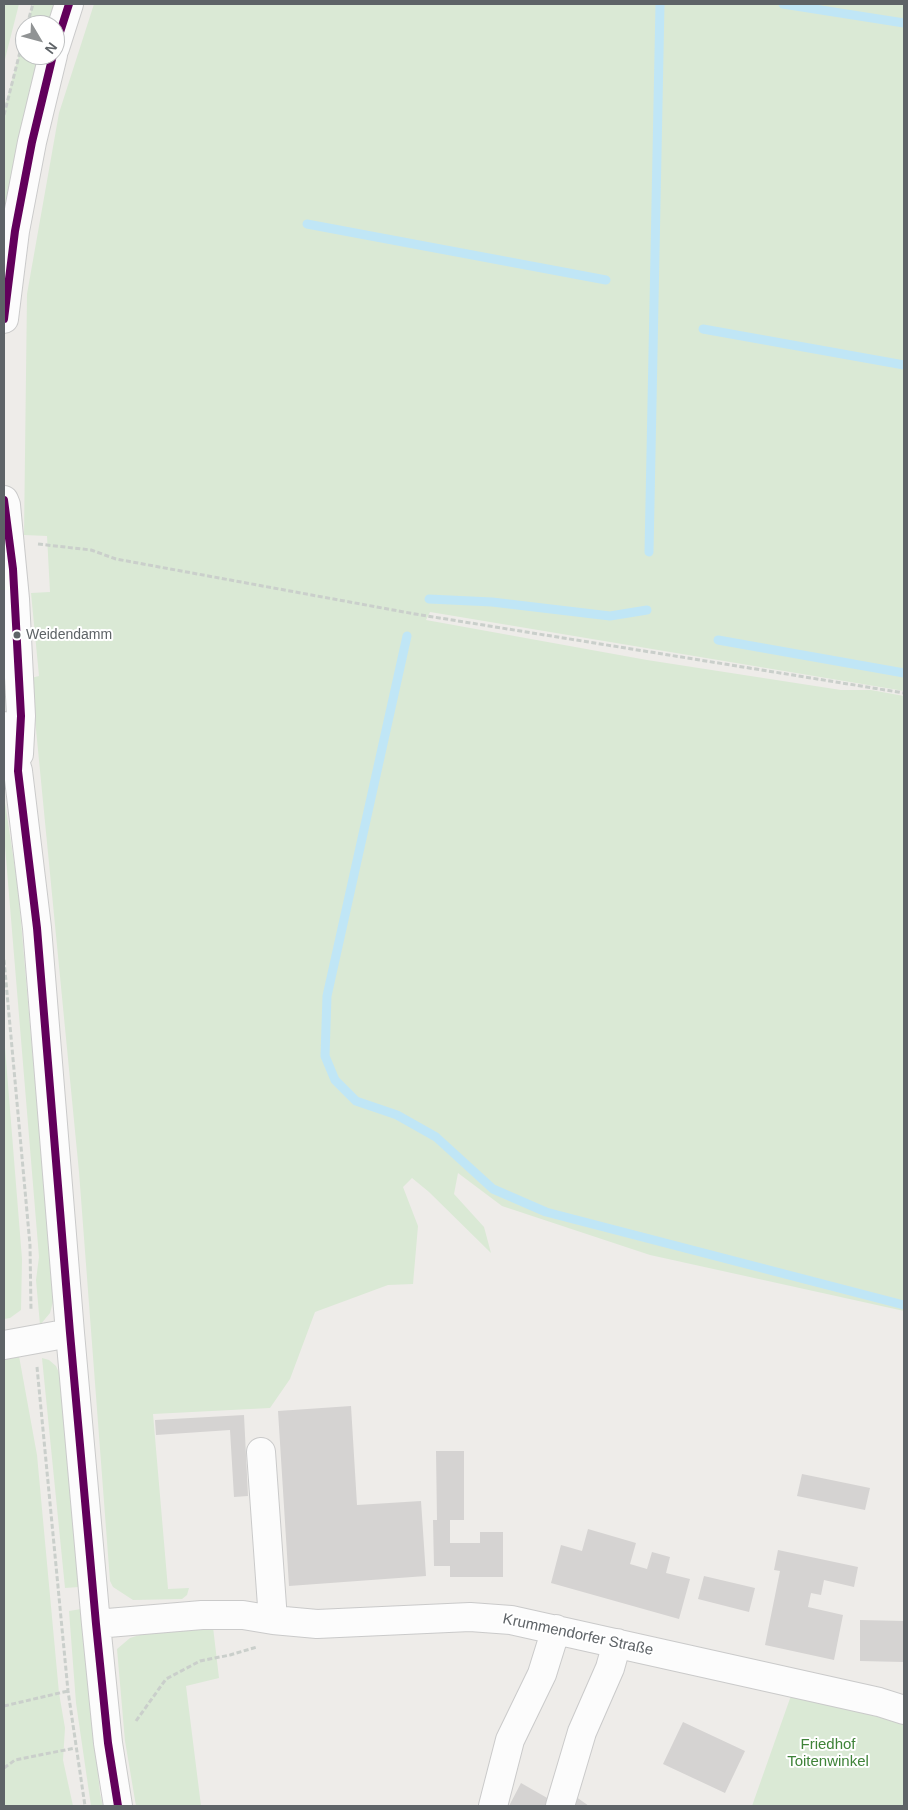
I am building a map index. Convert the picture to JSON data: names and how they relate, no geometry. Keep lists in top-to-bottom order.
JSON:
{
  "streets": {
    "street": ["Krummendorfer Straße"]
  },
  "parks": ["Friedhof Toitenwinkel"],
  "places": ["Weidendamm"],
  "north": "bottom right"
}
